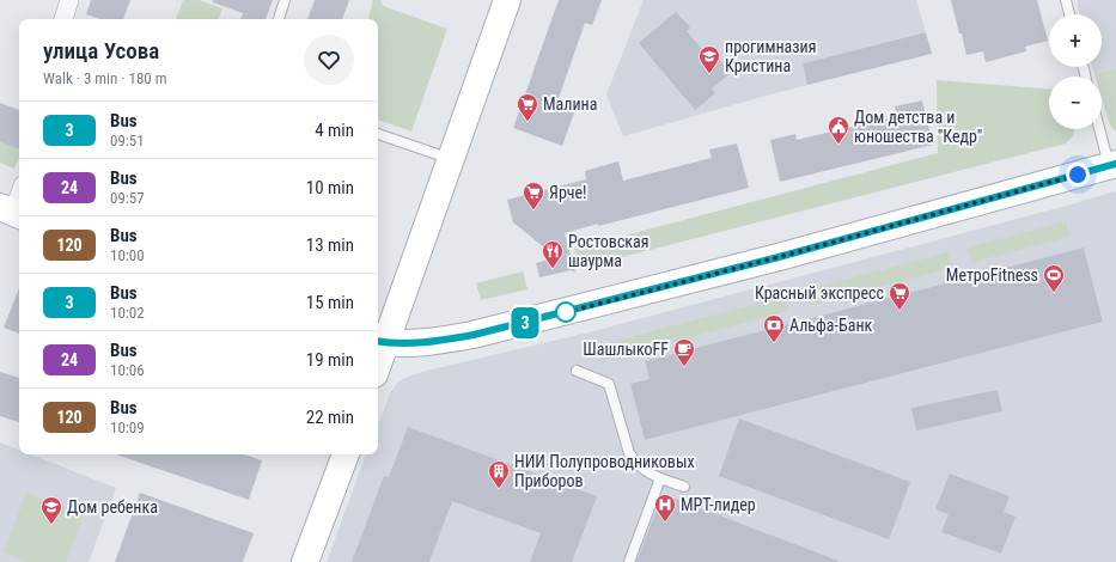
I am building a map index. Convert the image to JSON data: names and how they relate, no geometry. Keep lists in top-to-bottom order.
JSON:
{
  "places": {
    "school or university": ["прогимназия Кристина", "Дом ребенка"],
    "supermarket": ["Малина", "Ярче!", "Красный экспресс"],
    "public building": ["Дом детства и юношества \"Кедр\""],
    "restaurant": ["Ростовская шаурма"],
    "sports": ["МетроFitness"],
    "bank": ["Альфа-Банк"],
    "cafe": ["ШашлыкоFF"],
    "building": ["НИИ Полупроводниковых Приборов"],
    "hospital": ["МРТ-лидер"]
  },
  "lines": ["bus line 3"],
  "page": {
    "on_map": "3",
    "map_buttons": ["+", "−"],
    "heading": ["улица Усова", "Walk · 3 min · 180 m"],
    "list": [
      {
        "mark": "3",
        "name": "Bus",
        "note": "09:51",
        "value": "4 min"
      },
      {
        "mark": "24",
        "name": "Bus",
        "note": "09:57",
        "value": "10 min"
      },
      {
        "mark": "120",
        "name": "Bus",
        "note": "10:00",
        "value": "13 min"
      },
      {
        "mark": "3",
        "name": "Bus",
        "note": "10:02",
        "value": "15 min"
      },
      {
        "mark": "24",
        "name": "Bus",
        "note": "10:06",
        "value": "19 min"
      },
      {
        "mark": "120",
        "name": "Bus",
        "note": "10:09",
        "value": "22 min"
      }
    ]
  }
}
